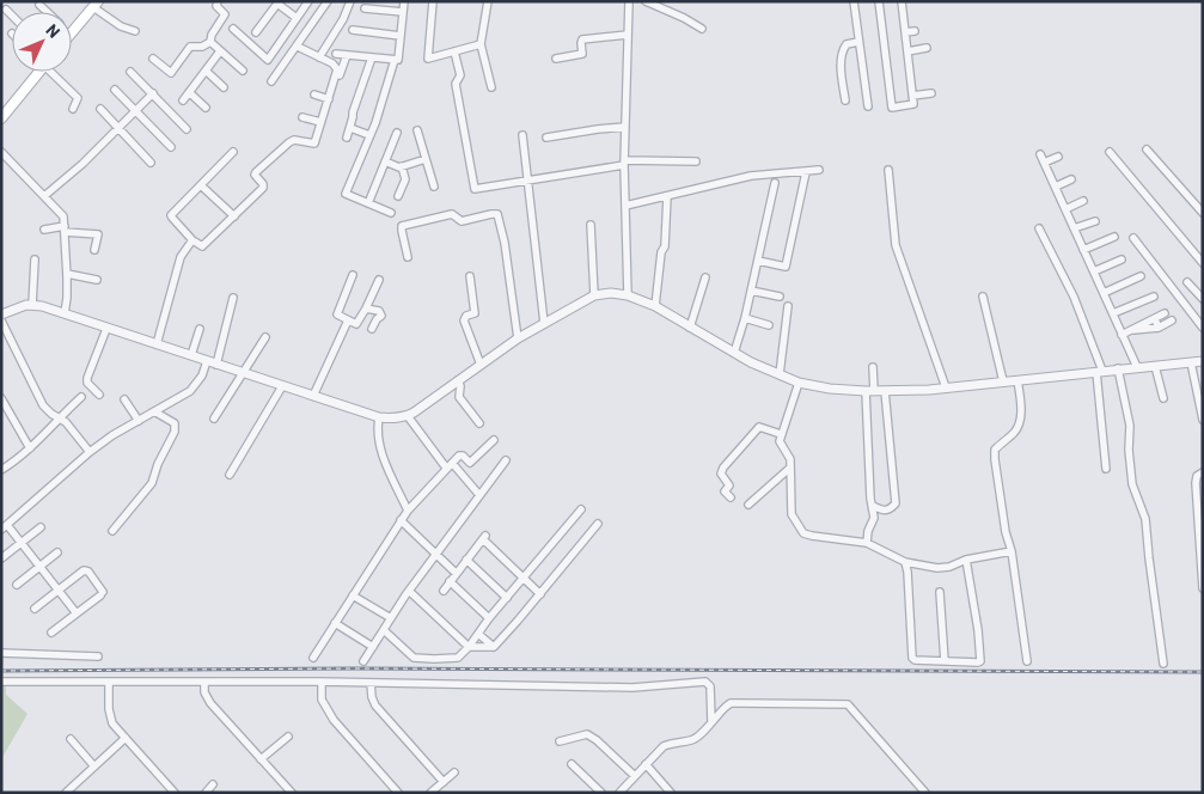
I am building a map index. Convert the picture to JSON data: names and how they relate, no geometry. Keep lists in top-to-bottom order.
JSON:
{
  "north": "top right"
}
